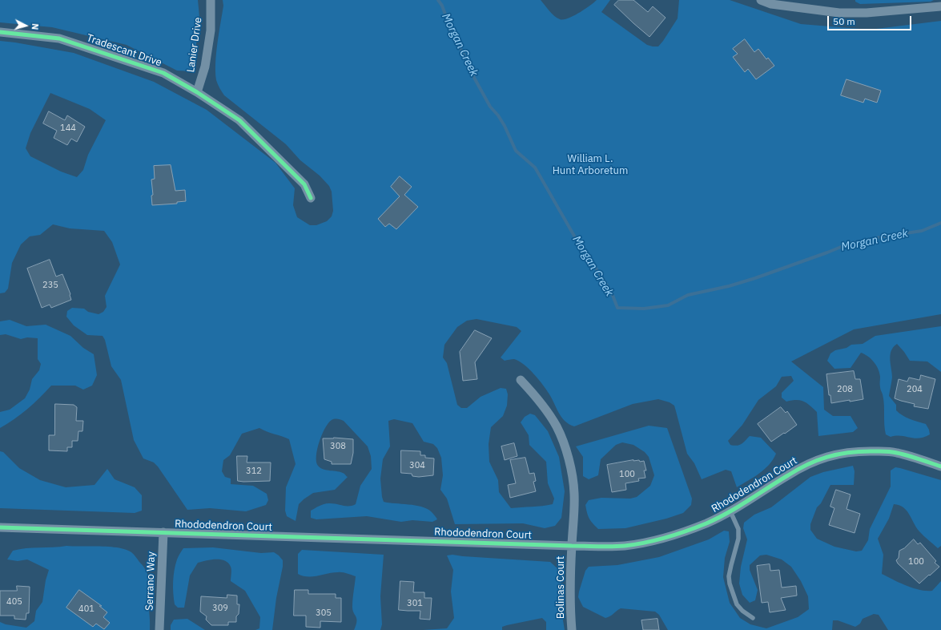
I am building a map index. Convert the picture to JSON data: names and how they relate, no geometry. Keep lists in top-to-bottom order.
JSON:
{
  "streets": {
    "street": [
      "Lanier Drive",
      "Tradescant Drive",
      "Rhododendron Court",
      "Serrano Way",
      "Bolinas Court"
    ]
  },
  "crossings": [
    ["Lanier Drive", "Tradescant Drive"],
    ["Rhododendron Court", "Serrano Way"],
    ["Rhododendron Court", "Bolinas Court"]
  ],
  "water": ["Morgan Creek"],
  "parks": ["William L. Hunt Arboretum"],
  "house_numbers": [
    "144",
    "235",
    "208",
    "204",
    "308",
    "304",
    "312",
    "100",
    "100",
    "405",
    "301",
    "309",
    "401",
    "305"
  ],
  "scale_bar": "50 m",
  "north": "right"
}
